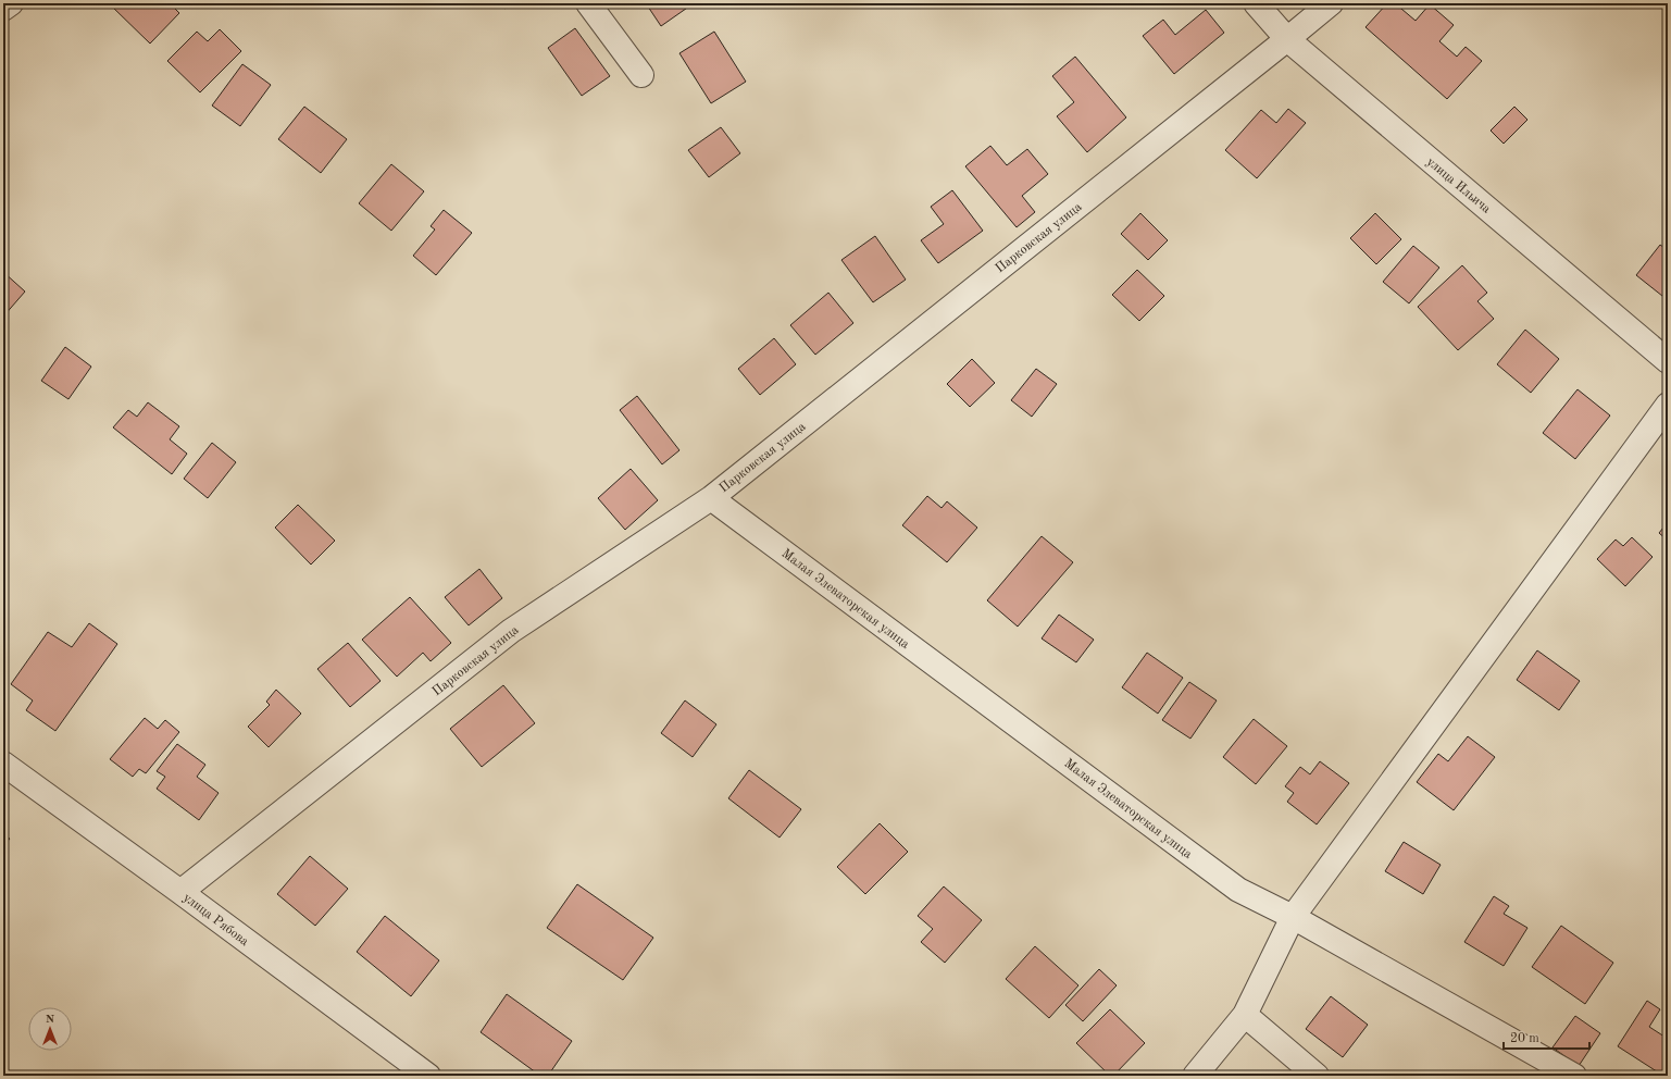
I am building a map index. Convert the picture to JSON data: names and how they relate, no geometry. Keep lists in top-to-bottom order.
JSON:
{
  "streets": {
    "street": [
      "улица Ильича",
      "Парковская улица",
      "Малая Элеваторская улица",
      "улица Рябова"
    ]
  },
  "crossings": [
    ["улица Ильича", "Парковская улица"],
    ["Парковская улица", "Малая Элеваторская улица"],
    ["Парковская улица", "улица Рябова"]
  ],
  "scale_bar": "20 m",
  "north": "top"
}
